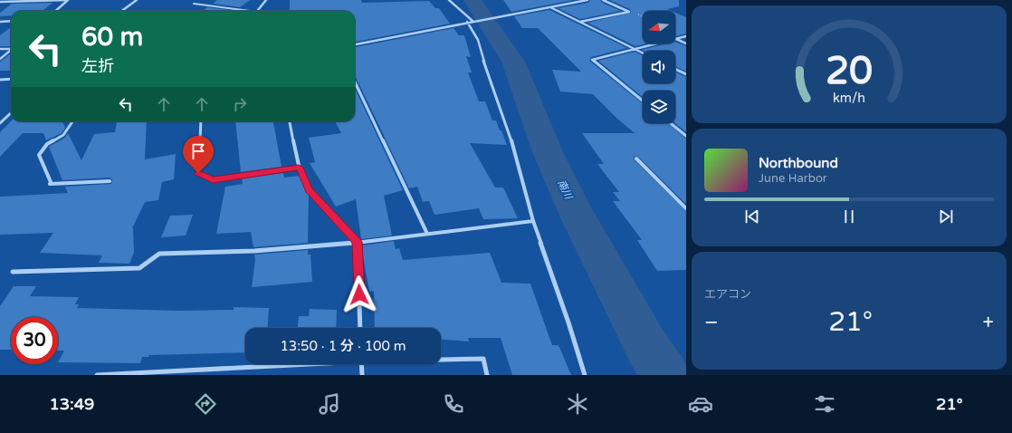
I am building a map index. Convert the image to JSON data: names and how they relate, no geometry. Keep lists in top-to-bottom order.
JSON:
{
  "water": ["南川"],
  "north": "left",
  "page": {
    "turn": ["60 m", "左折"],
    "song": ["Northbound", "June Harbor"],
    "tile": "エアコン",
    "heat": ["−", "21°", "+"],
    "limit": "30",
    "trip": "13:50 · 1 分 · 100 m",
    "tabs": ["13:49", "21°"],
    "gauge": ["20", "km/h"]
  }
}
